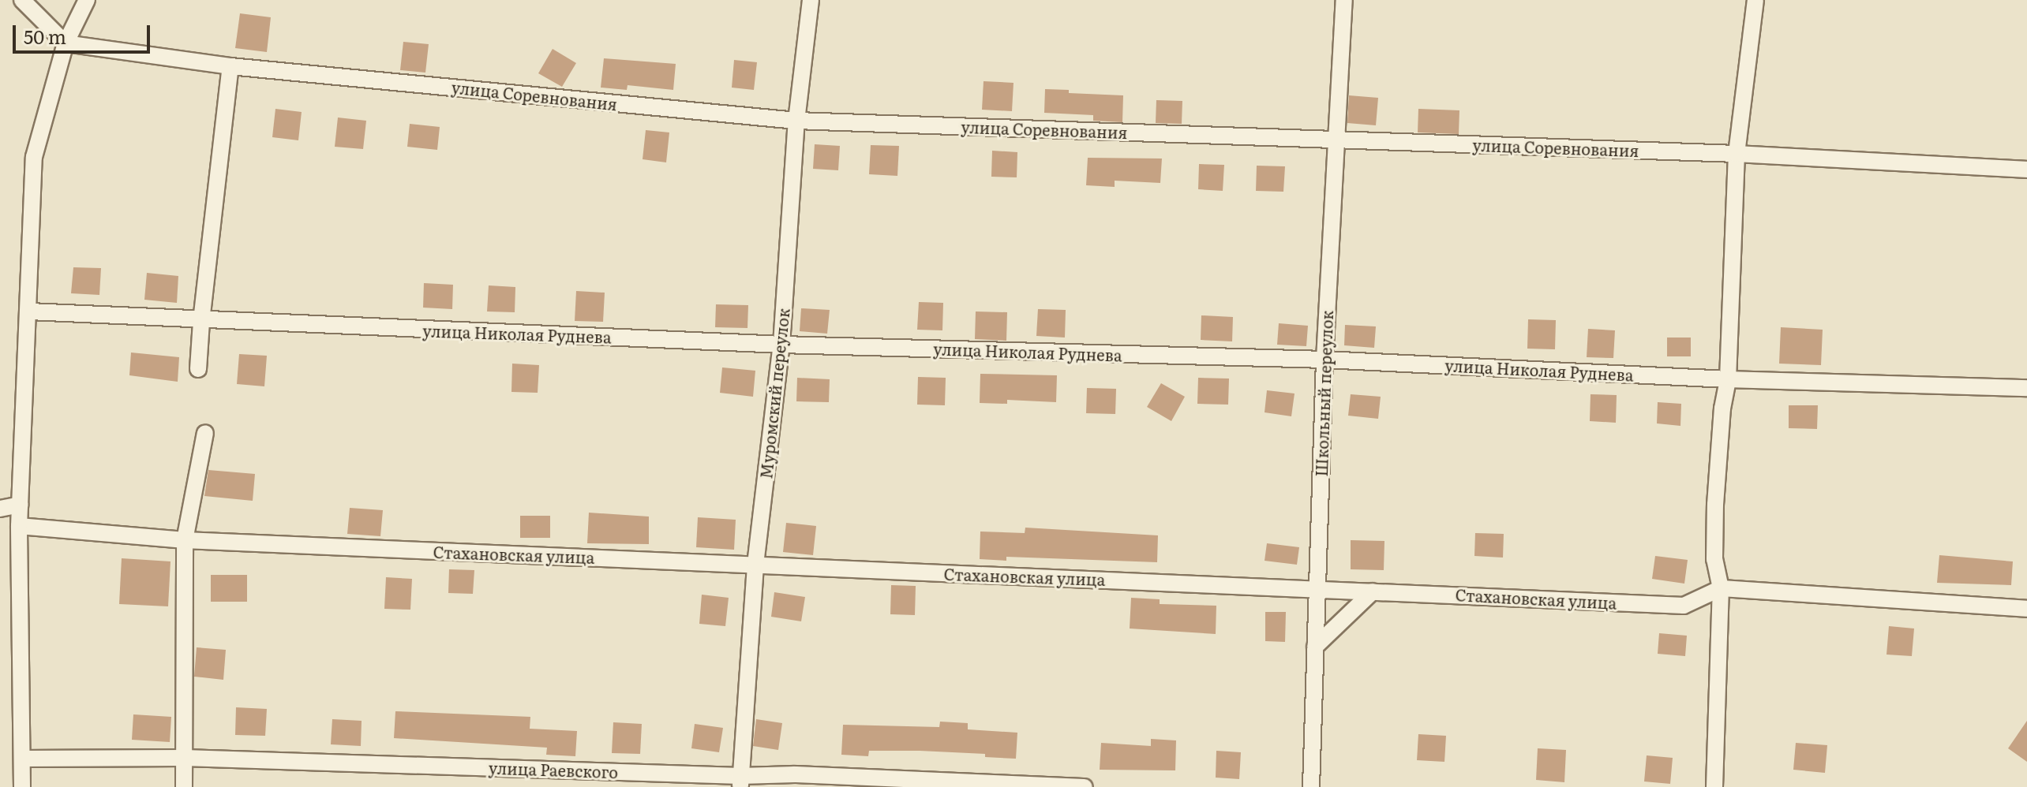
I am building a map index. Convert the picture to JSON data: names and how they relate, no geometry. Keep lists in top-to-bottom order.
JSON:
{
  "streets": {
    "street": [
      "улица Соревнования",
      "улица Николая Руднева",
      "Муромский переулок",
      "Школьный переулок",
      "Стахановская улица",
      "улица Раевского"
    ]
  },
  "crossings": [
    ["улица Соревнования", "Муромский переулок"],
    ["улица Соревнования", "Школьный переулок"],
    ["улица Николая Руднева", "Муромский переулок"],
    ["улица Николая Руднева", "Школьный переулок"],
    ["Муромский переулок", "Стахановская улица"],
    ["Муромский переулок", "улица Раевского"],
    ["Школьный переулок", "Стахановская улица"]
  ],
  "scale_bar": "50 m"
}
